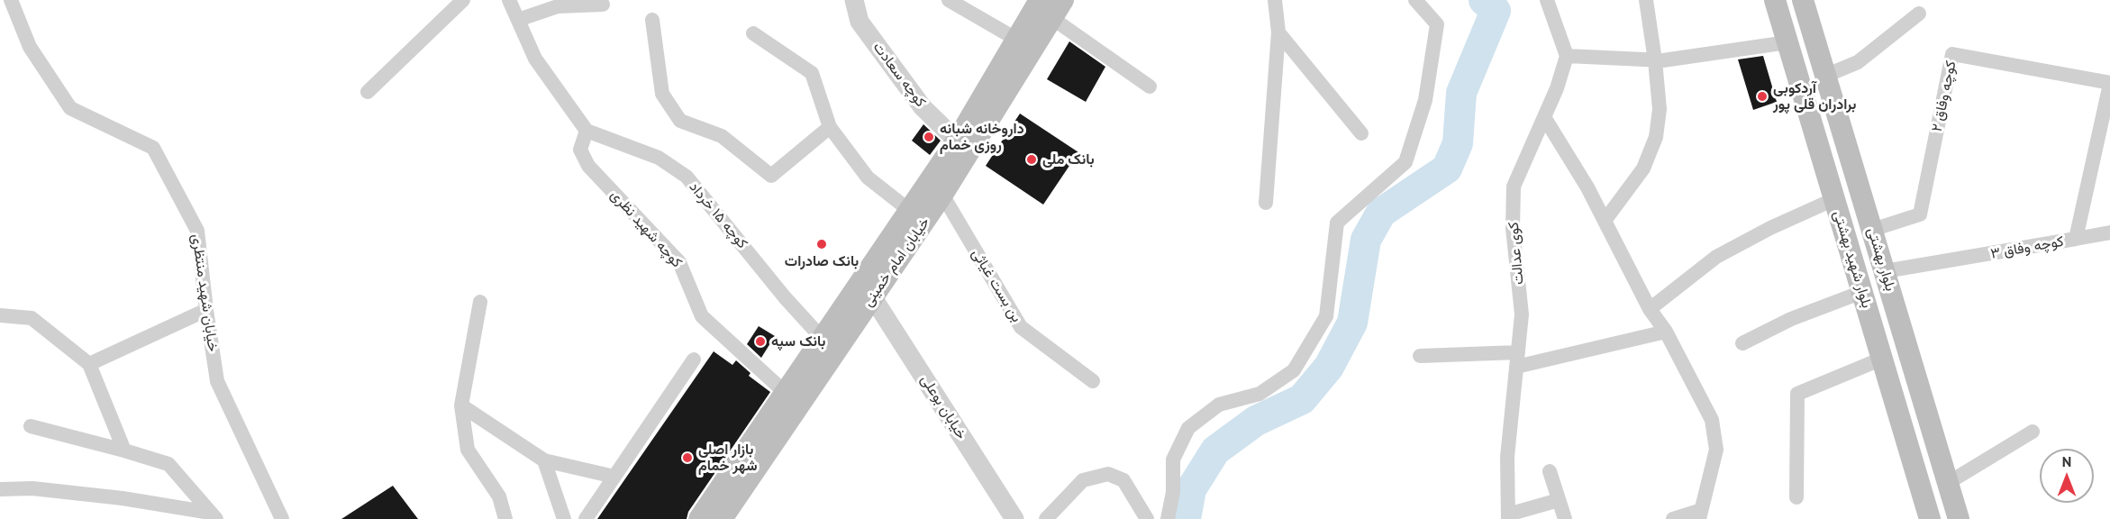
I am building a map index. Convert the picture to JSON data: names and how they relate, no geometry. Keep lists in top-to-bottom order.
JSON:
{
  "streets": {
    "main road": ["بلوار شهید بهشتی", "بلوار بهشتی", "خیابان امام خمینی"],
    "street": [
      "کوچه سعادت",
      "کوچه وفاق ۲",
      "کوچه ۱۵ خرداد",
      "کوچه شهید نظری",
      "کوچه وفاق ۳",
      "کوی عدالت",
      "بن بست غیاثی",
      "خیابان شهید منتظری",
      "خیابان بوعلی"
    ]
  },
  "crossings": [
    ["کوچه سعادت", "خیابان امام خمینی"],
    ["کوچه وفاق ۲", "کوچه وفاق ۳"],
    ["کوچه وفاق ۲", "بلوار بهشتی"],
    ["کوچه ۱۵ خرداد", "کوچه شهید نظری"],
    ["کوچه ۱۵ خرداد", "خیابان امام خمینی"],
    ["کوچه شهید نظری", "خیابان امام خمینی"],
    ["کوچه وفاق ۳", "بلوار بهشتی"],
    ["خیابان امام خمینی", "بن بست غیاثی"],
    ["خیابان امام خمینی", "خیابان بوعلی"]
  ],
  "places": [
    "آردکوبی برادران قلی پور",
    "داروخانه شبانه روزی خمام",
    "بانک ملی",
    "بانک صادرات",
    "بانک سپه",
    "بازار اصلی شهر خمام"
  ],
  "north": "top"
}
